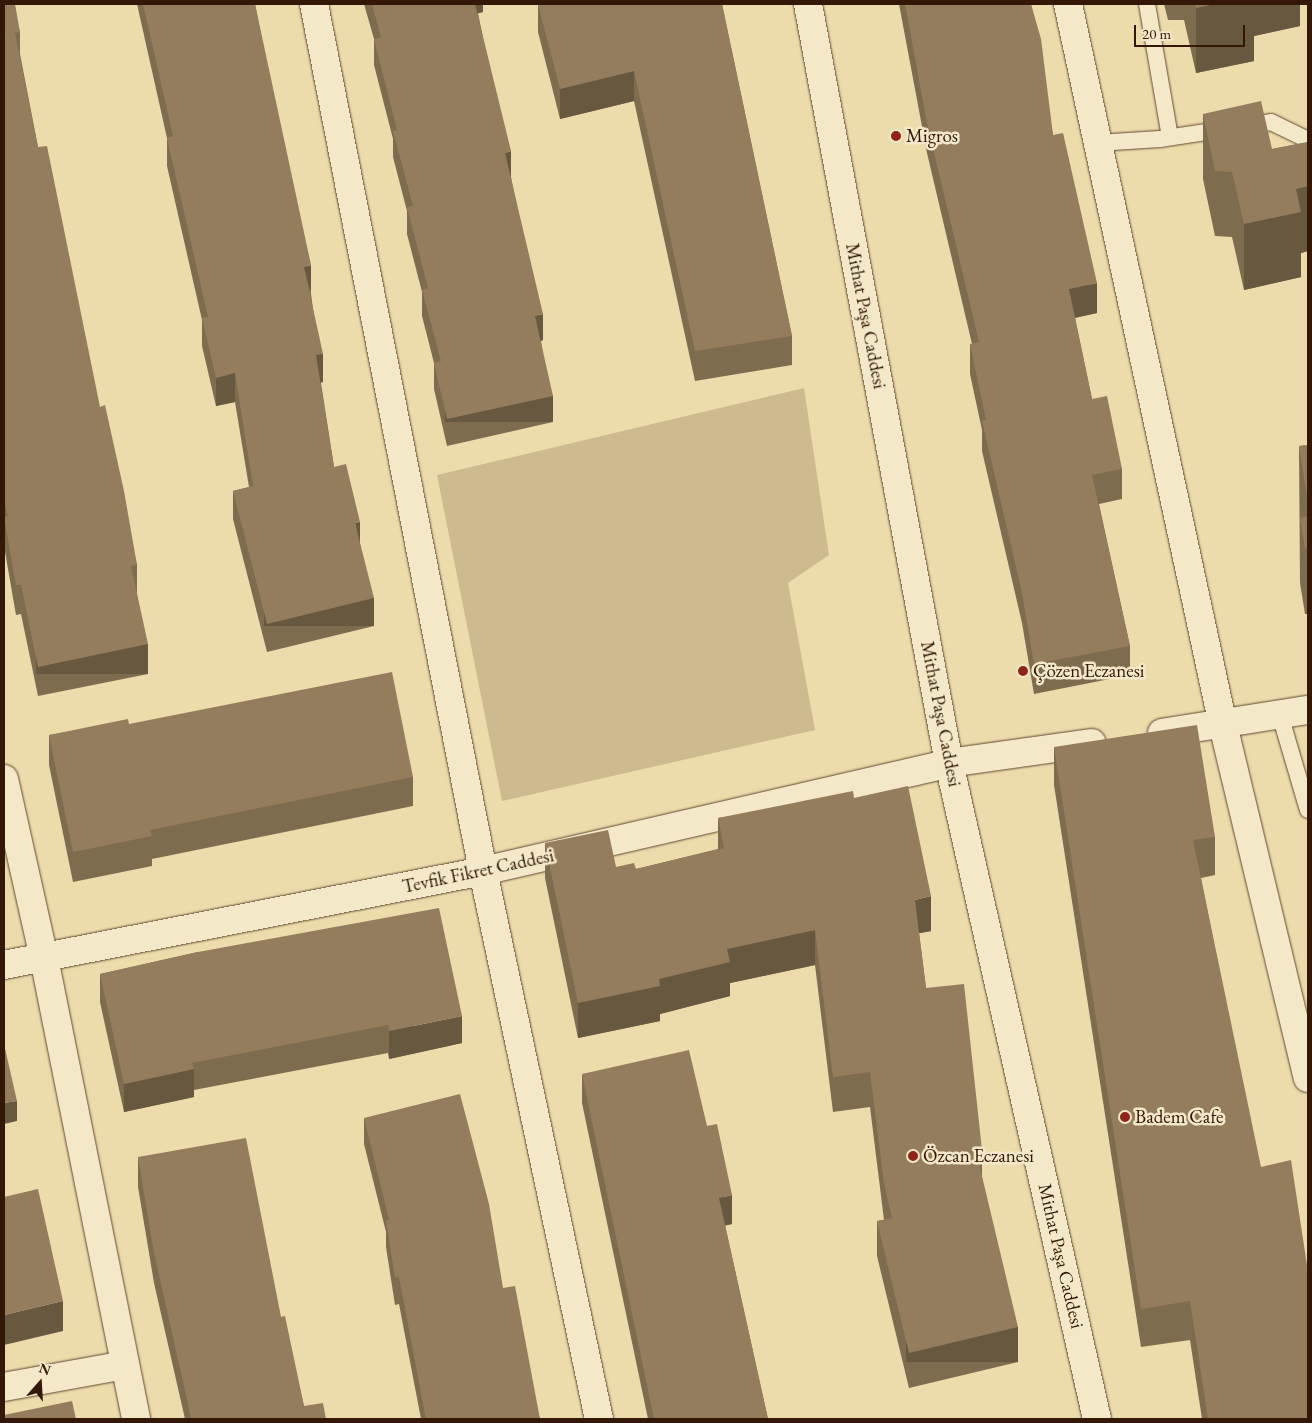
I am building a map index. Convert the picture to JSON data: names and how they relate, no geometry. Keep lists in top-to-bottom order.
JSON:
{
  "streets": {
    "street": ["Mithat Paşa Caddesi", "Tevfik Fikret Caddesi"]
  },
  "crossings": [
    ["Mithat Paşa Caddesi", "Tevfik Fikret Caddesi"]
  ],
  "places": [
    "Migros",
    "Çözen Eczanesi",
    "Badem Cafe",
    "Özcan Eczanesi"
  ],
  "scale_bar": "20 m",
  "north": "top"
}
